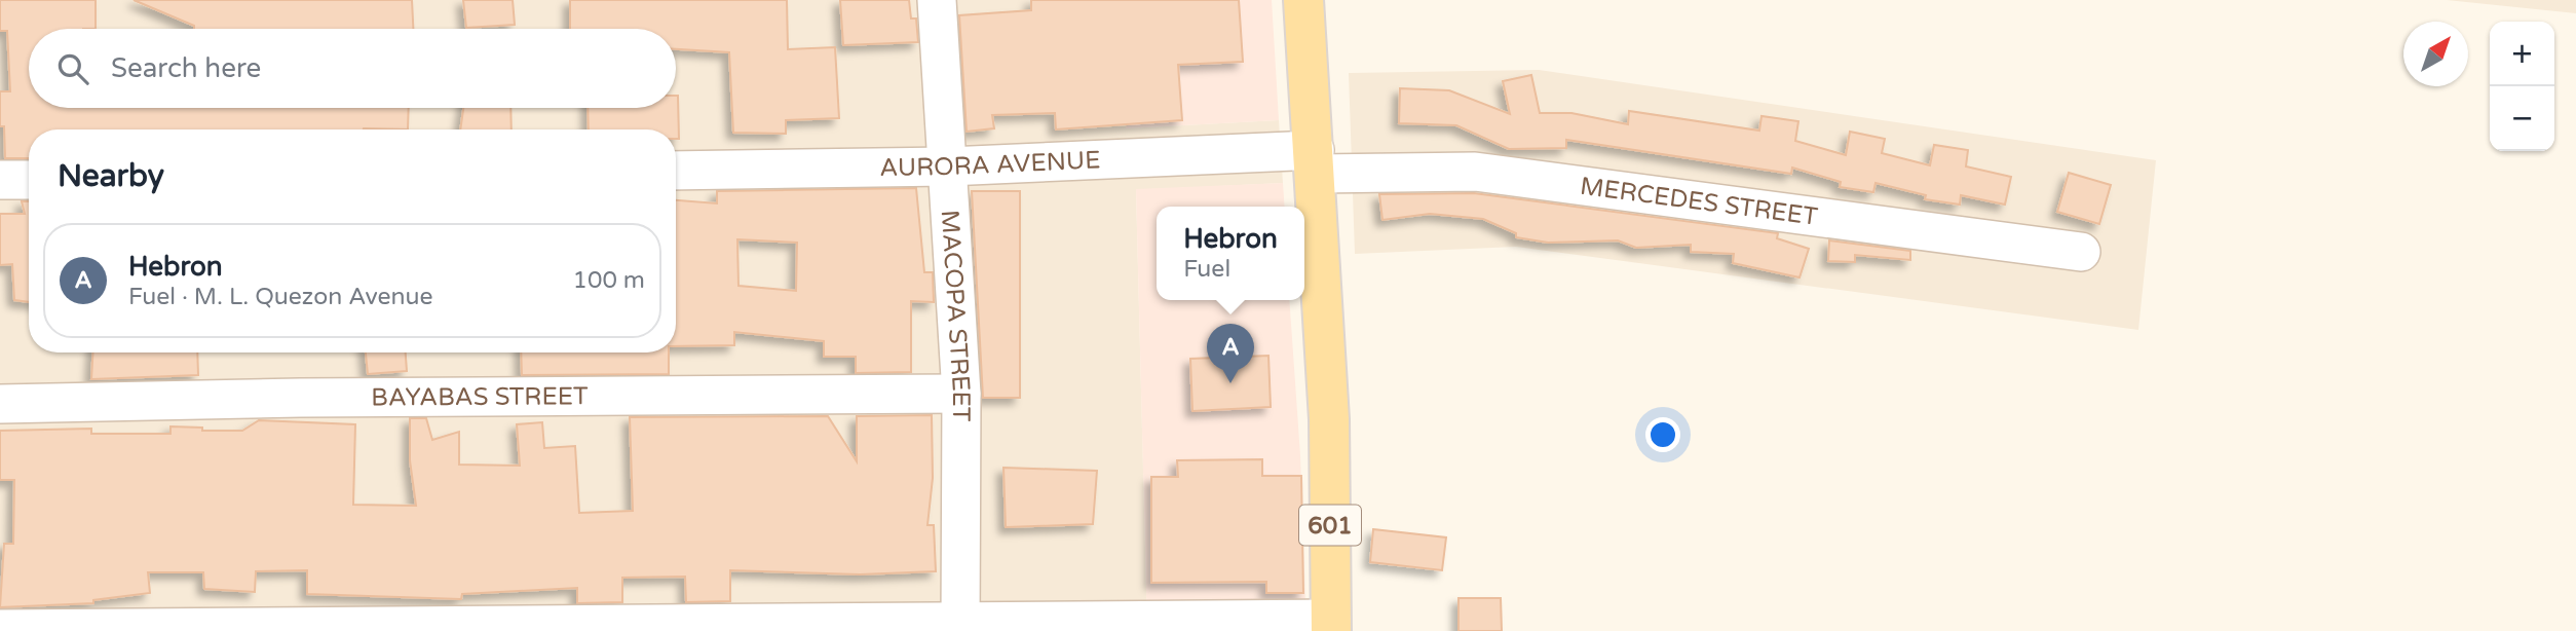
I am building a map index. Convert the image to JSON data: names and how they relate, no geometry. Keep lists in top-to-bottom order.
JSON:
{
  "streets": {
    "main road": ["601"],
    "street": [
      "AURORA AVENUE",
      "MERCEDES STREET",
      "MACOPA STREET",
      "BAYABAS STREET"
    ]
  },
  "crossings": [
    ["AURORA AVENUE", "MERCEDES STREET"],
    ["AURORA AVENUE", "MACOPA STREET"],
    ["AURORA AVENUE", "601"],
    ["MERCEDES STREET", "601"],
    ["MACOPA STREET", "BAYABAS STREET"]
  ],
  "north": "top right",
  "page": {
    "map_buttons": ["+", "−"],
    "search": "Search here",
    "heading": "Nearby",
    "popup": ["Hebron", "Fuel"],
    "list": [
      {
        "mark": "A",
        "name": "Hebron",
        "note": "Fuel · M. L. Quezon Avenue",
        "value": "100 m"
      }
    ],
    "pins": "A"
  }
}
